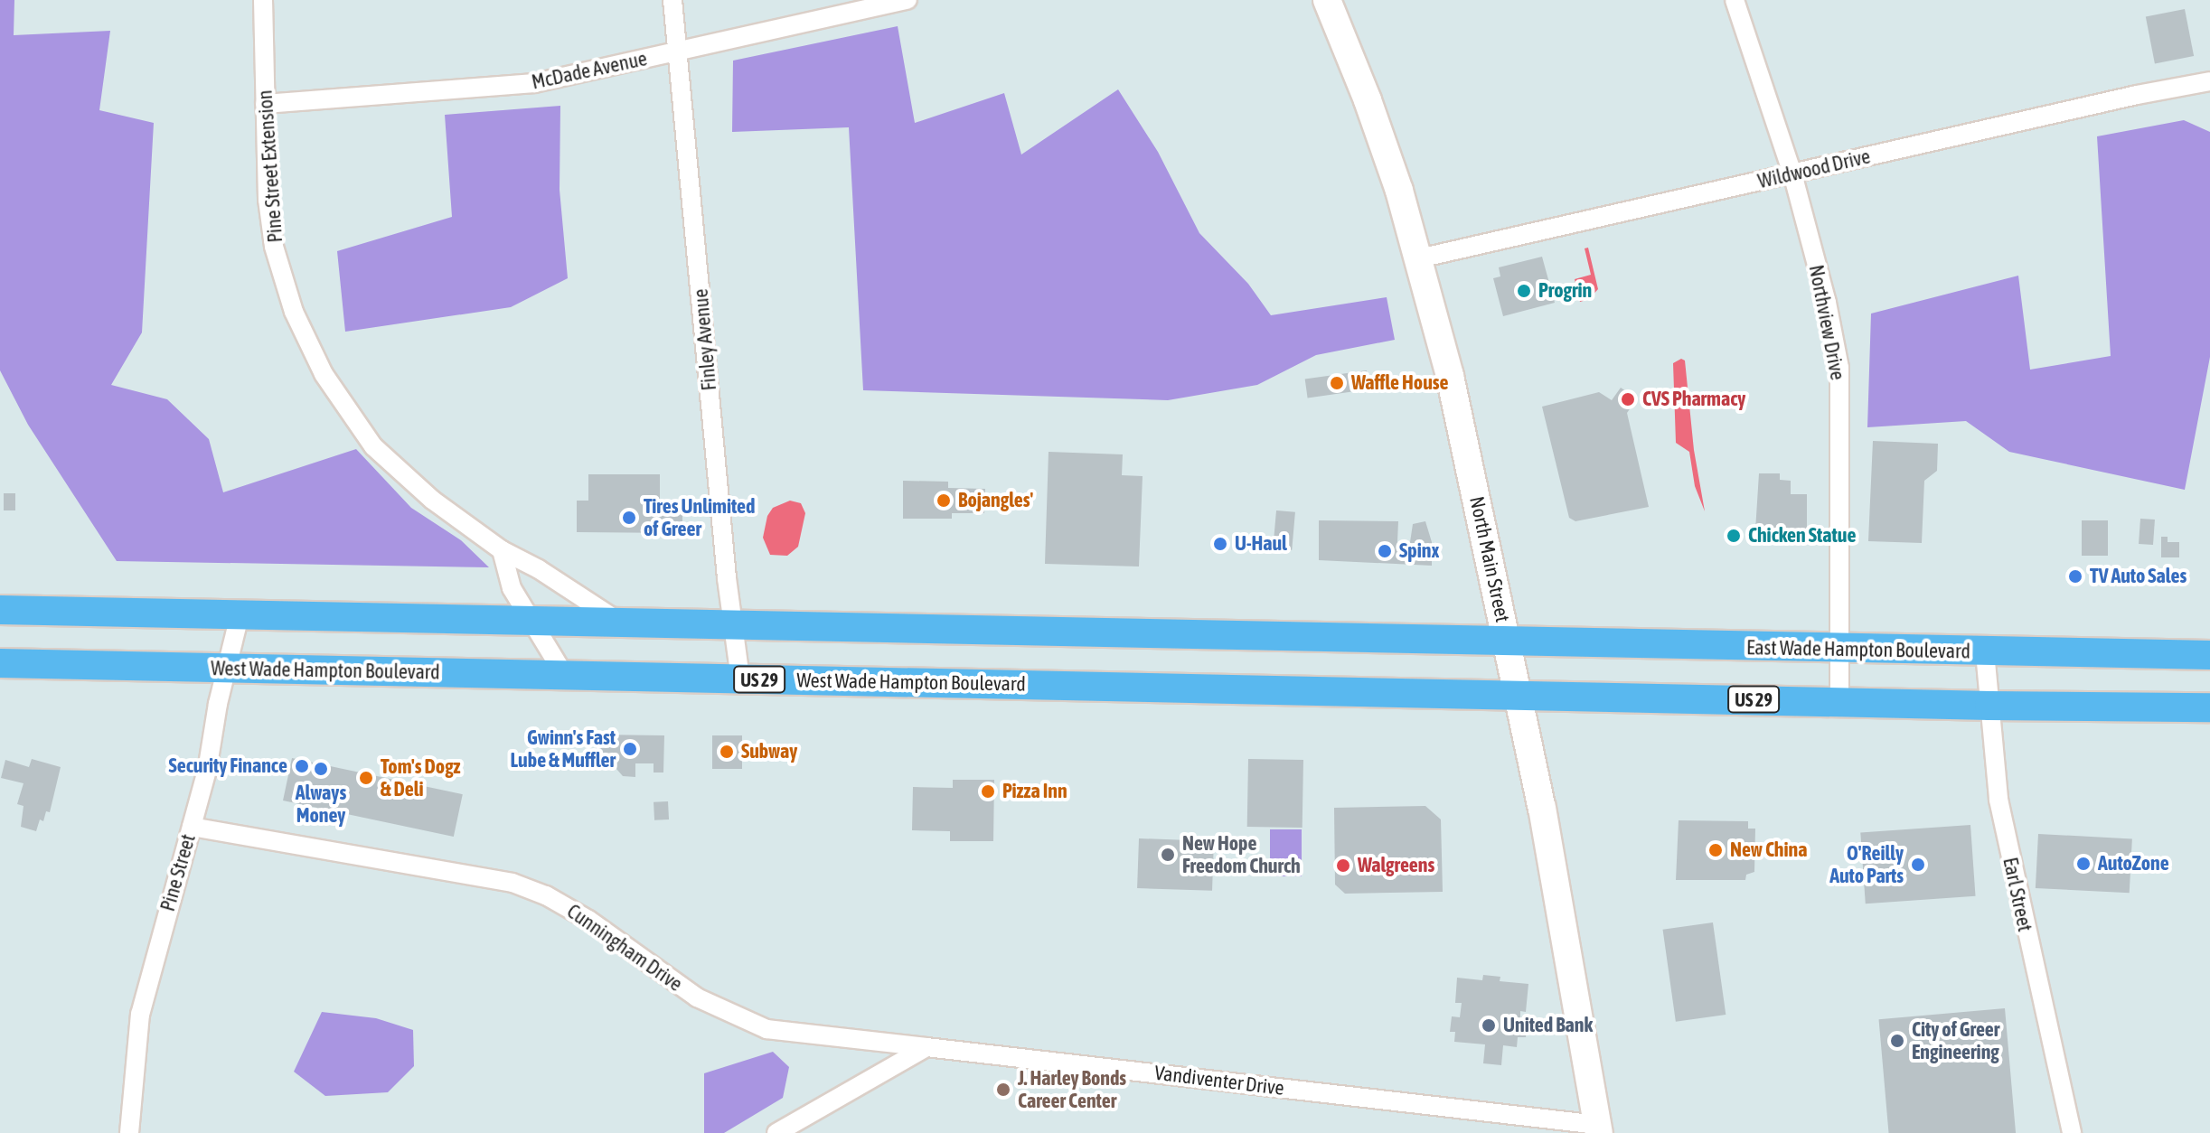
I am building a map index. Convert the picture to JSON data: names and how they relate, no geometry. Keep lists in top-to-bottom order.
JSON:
{
  "streets": {
    "main road": [
      "North Main Street",
      "East Wade Hampton Boulevard",
      "West Wade Hampton Boulevard",
      "US 29"
    ],
    "street": [
      "McDade Avenue",
      "Pine Street Extension",
      "Wildwood Drive",
      "Northview Drive",
      "Finley Avenue",
      "Pine Street",
      "Earl Street",
      "Cunningham Drive",
      "Vandiventer Drive"
    ]
  },
  "crossings": [
    ["McDade Avenue", "Pine Street Extension"],
    ["McDade Avenue", "Finley Avenue"],
    ["Wildwood Drive", "Northview Drive"],
    ["Wildwood Drive", "North Main Street"],
    ["Northview Drive", "East Wade Hampton Boulevard"],
    ["Northview Drive", "US 29"],
    ["Finley Avenue", "West Wade Hampton Boulevard"],
    ["North Main Street", "East Wade Hampton Boulevard"],
    ["North Main Street", "West Wade Hampton Boulevard"],
    ["North Main Street", "US 29"],
    ["North Main Street", "Vandiventer Drive"],
    ["East Wade Hampton Boulevard", "Earl Street"],
    ["West Wade Hampton Boulevard", "US 29"],
    ["West Wade Hampton Boulevard", "Pine Street"],
    ["US 29", "Earl Street"],
    ["Pine Street", "Cunningham Drive"],
    ["Cunningham Drive", "Vandiventer Drive"]
  ],
  "places": [
    "Progrin",
    "Waffle House",
    "CVS Pharmacy",
    "Bojangles'",
    "Tires Unlimited of Greer",
    "Chicken Statue",
    "U-Haul",
    "Spinx",
    "TV Auto Sales",
    "Gwinn's Fast Lube & Muffler",
    "Subway",
    "Security Finance",
    "Always Money",
    "Tom's Dogz & Deli",
    "Pizza Inn",
    "New China",
    "New Hope Freedom Church",
    "AutoZone",
    "O'Reilly Auto Parts",
    "Walgreens",
    "United Bank",
    "City of Greer Engineering",
    "J. Harley Bonds Career Center"
  ]
}
